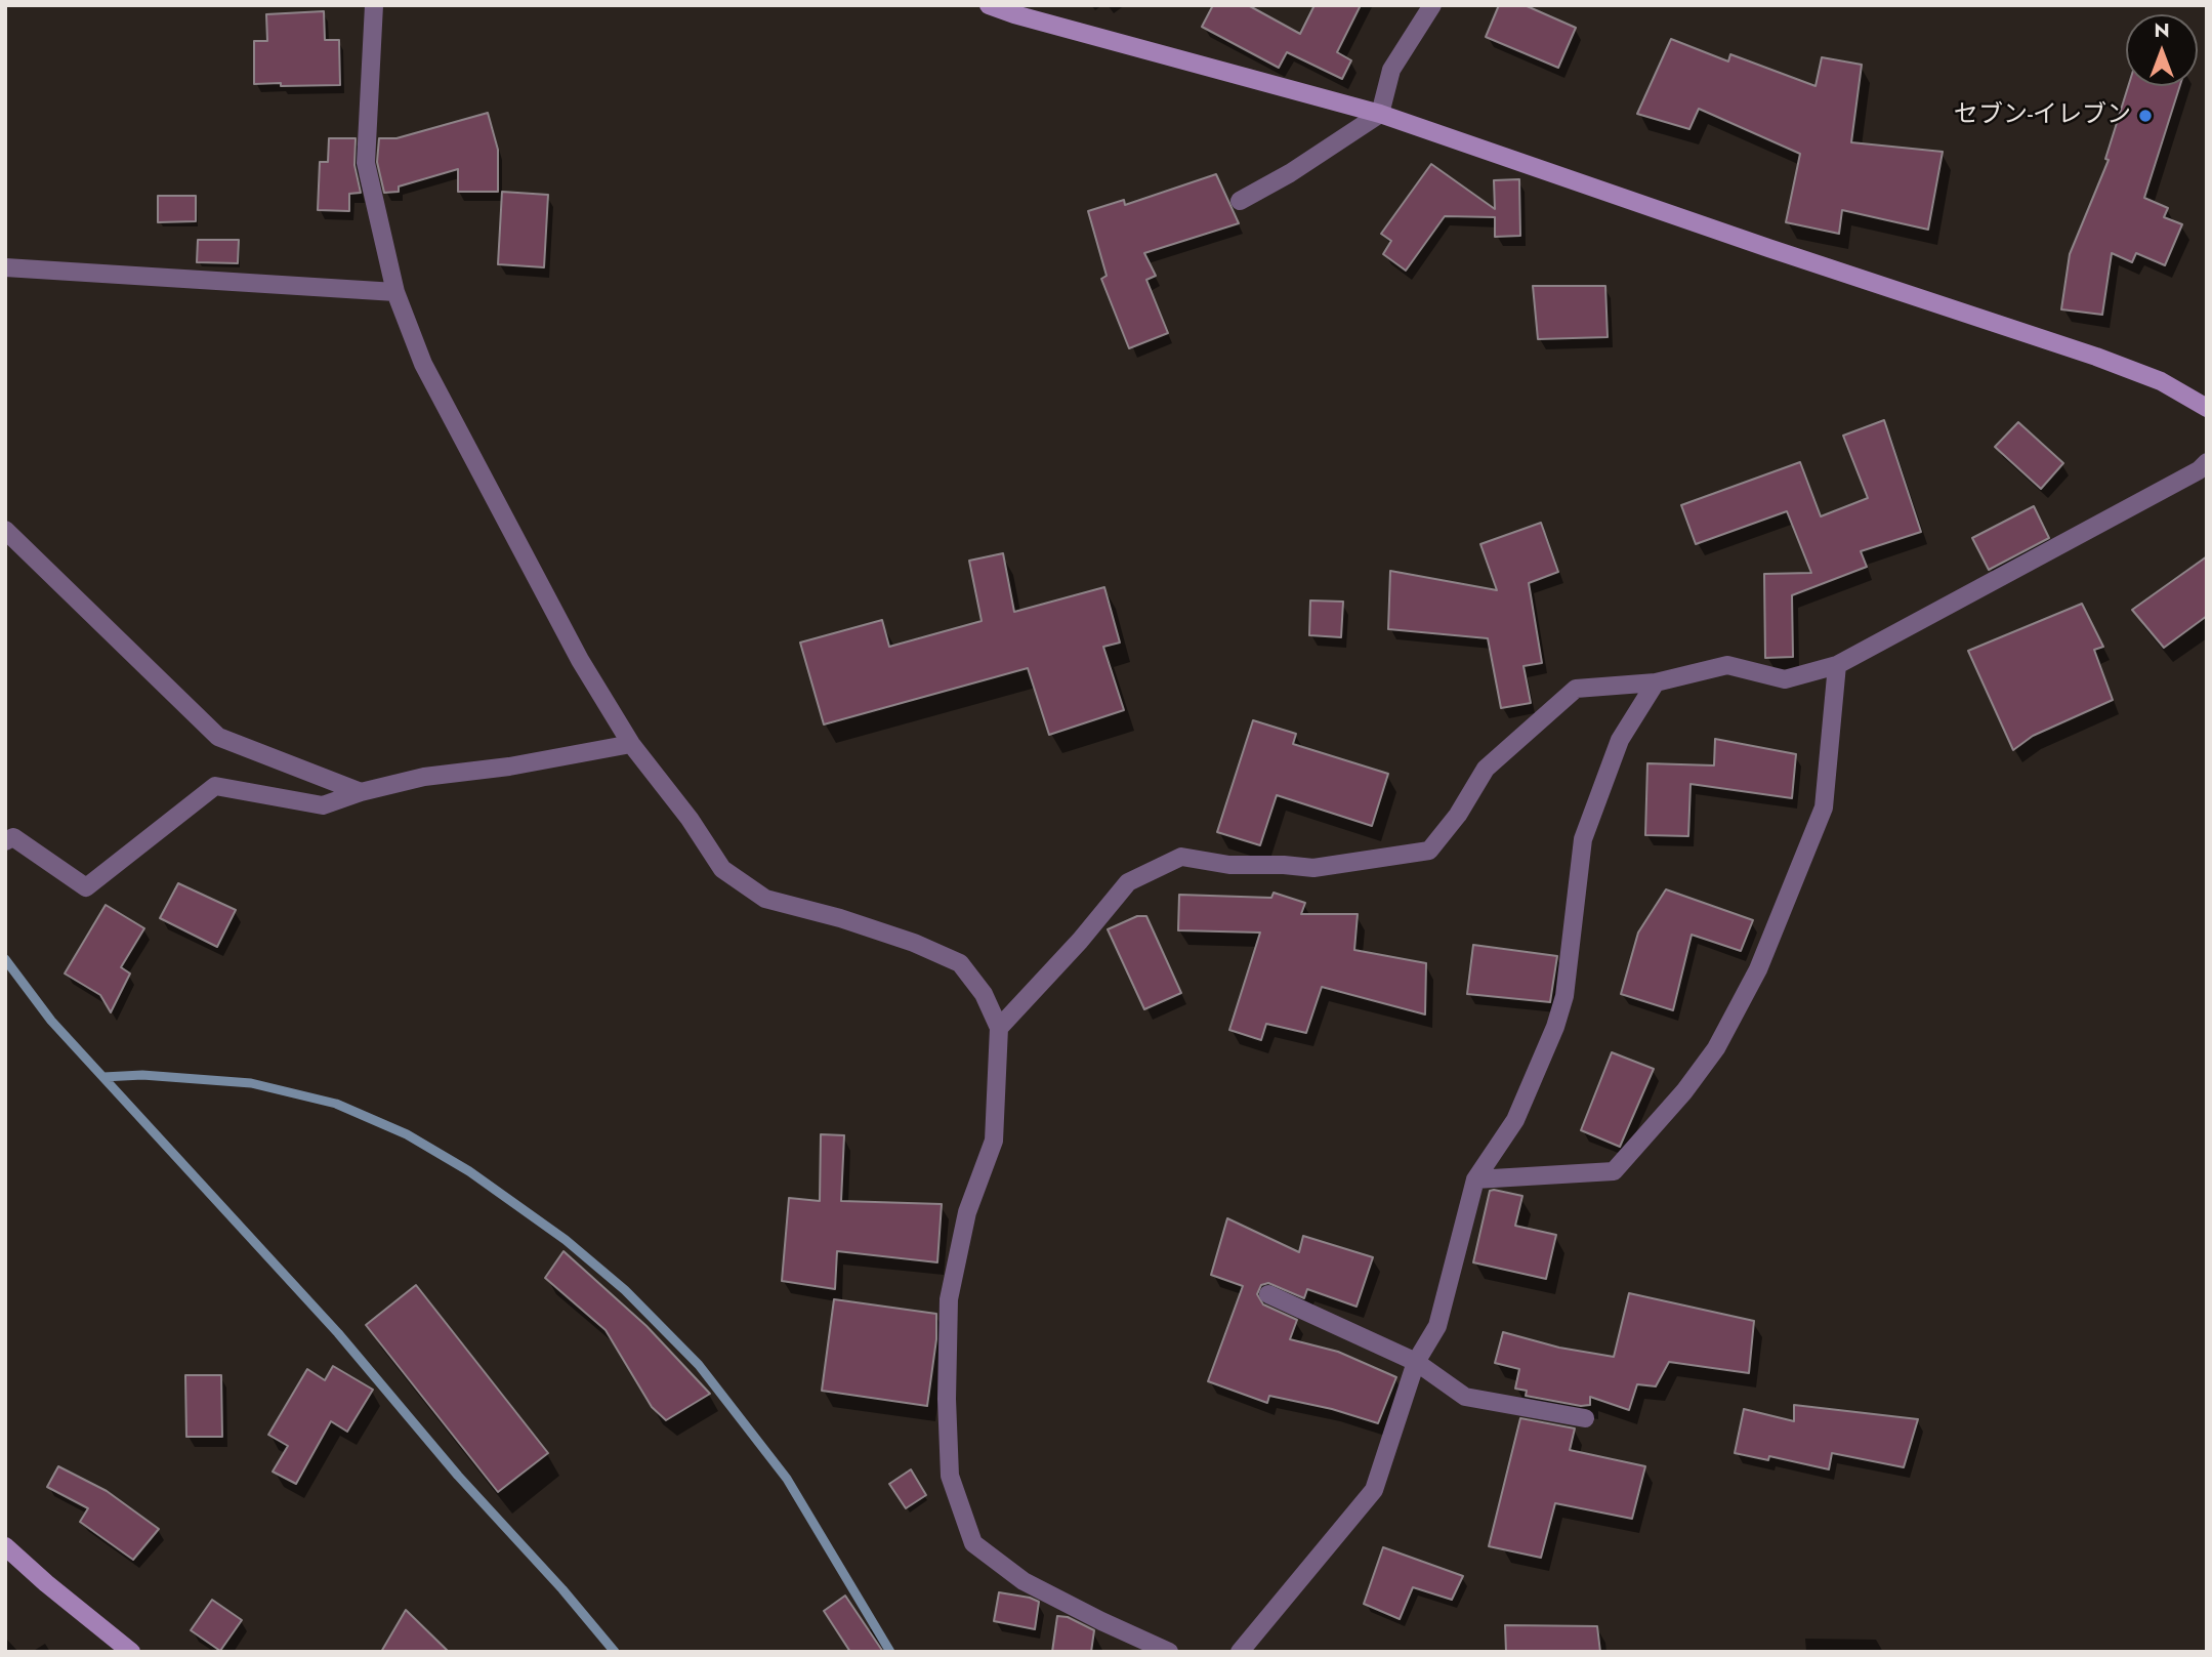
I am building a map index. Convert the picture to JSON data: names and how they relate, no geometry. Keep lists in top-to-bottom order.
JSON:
{
  "places": ["セブン-イレブン"],
  "north": "top"
}
